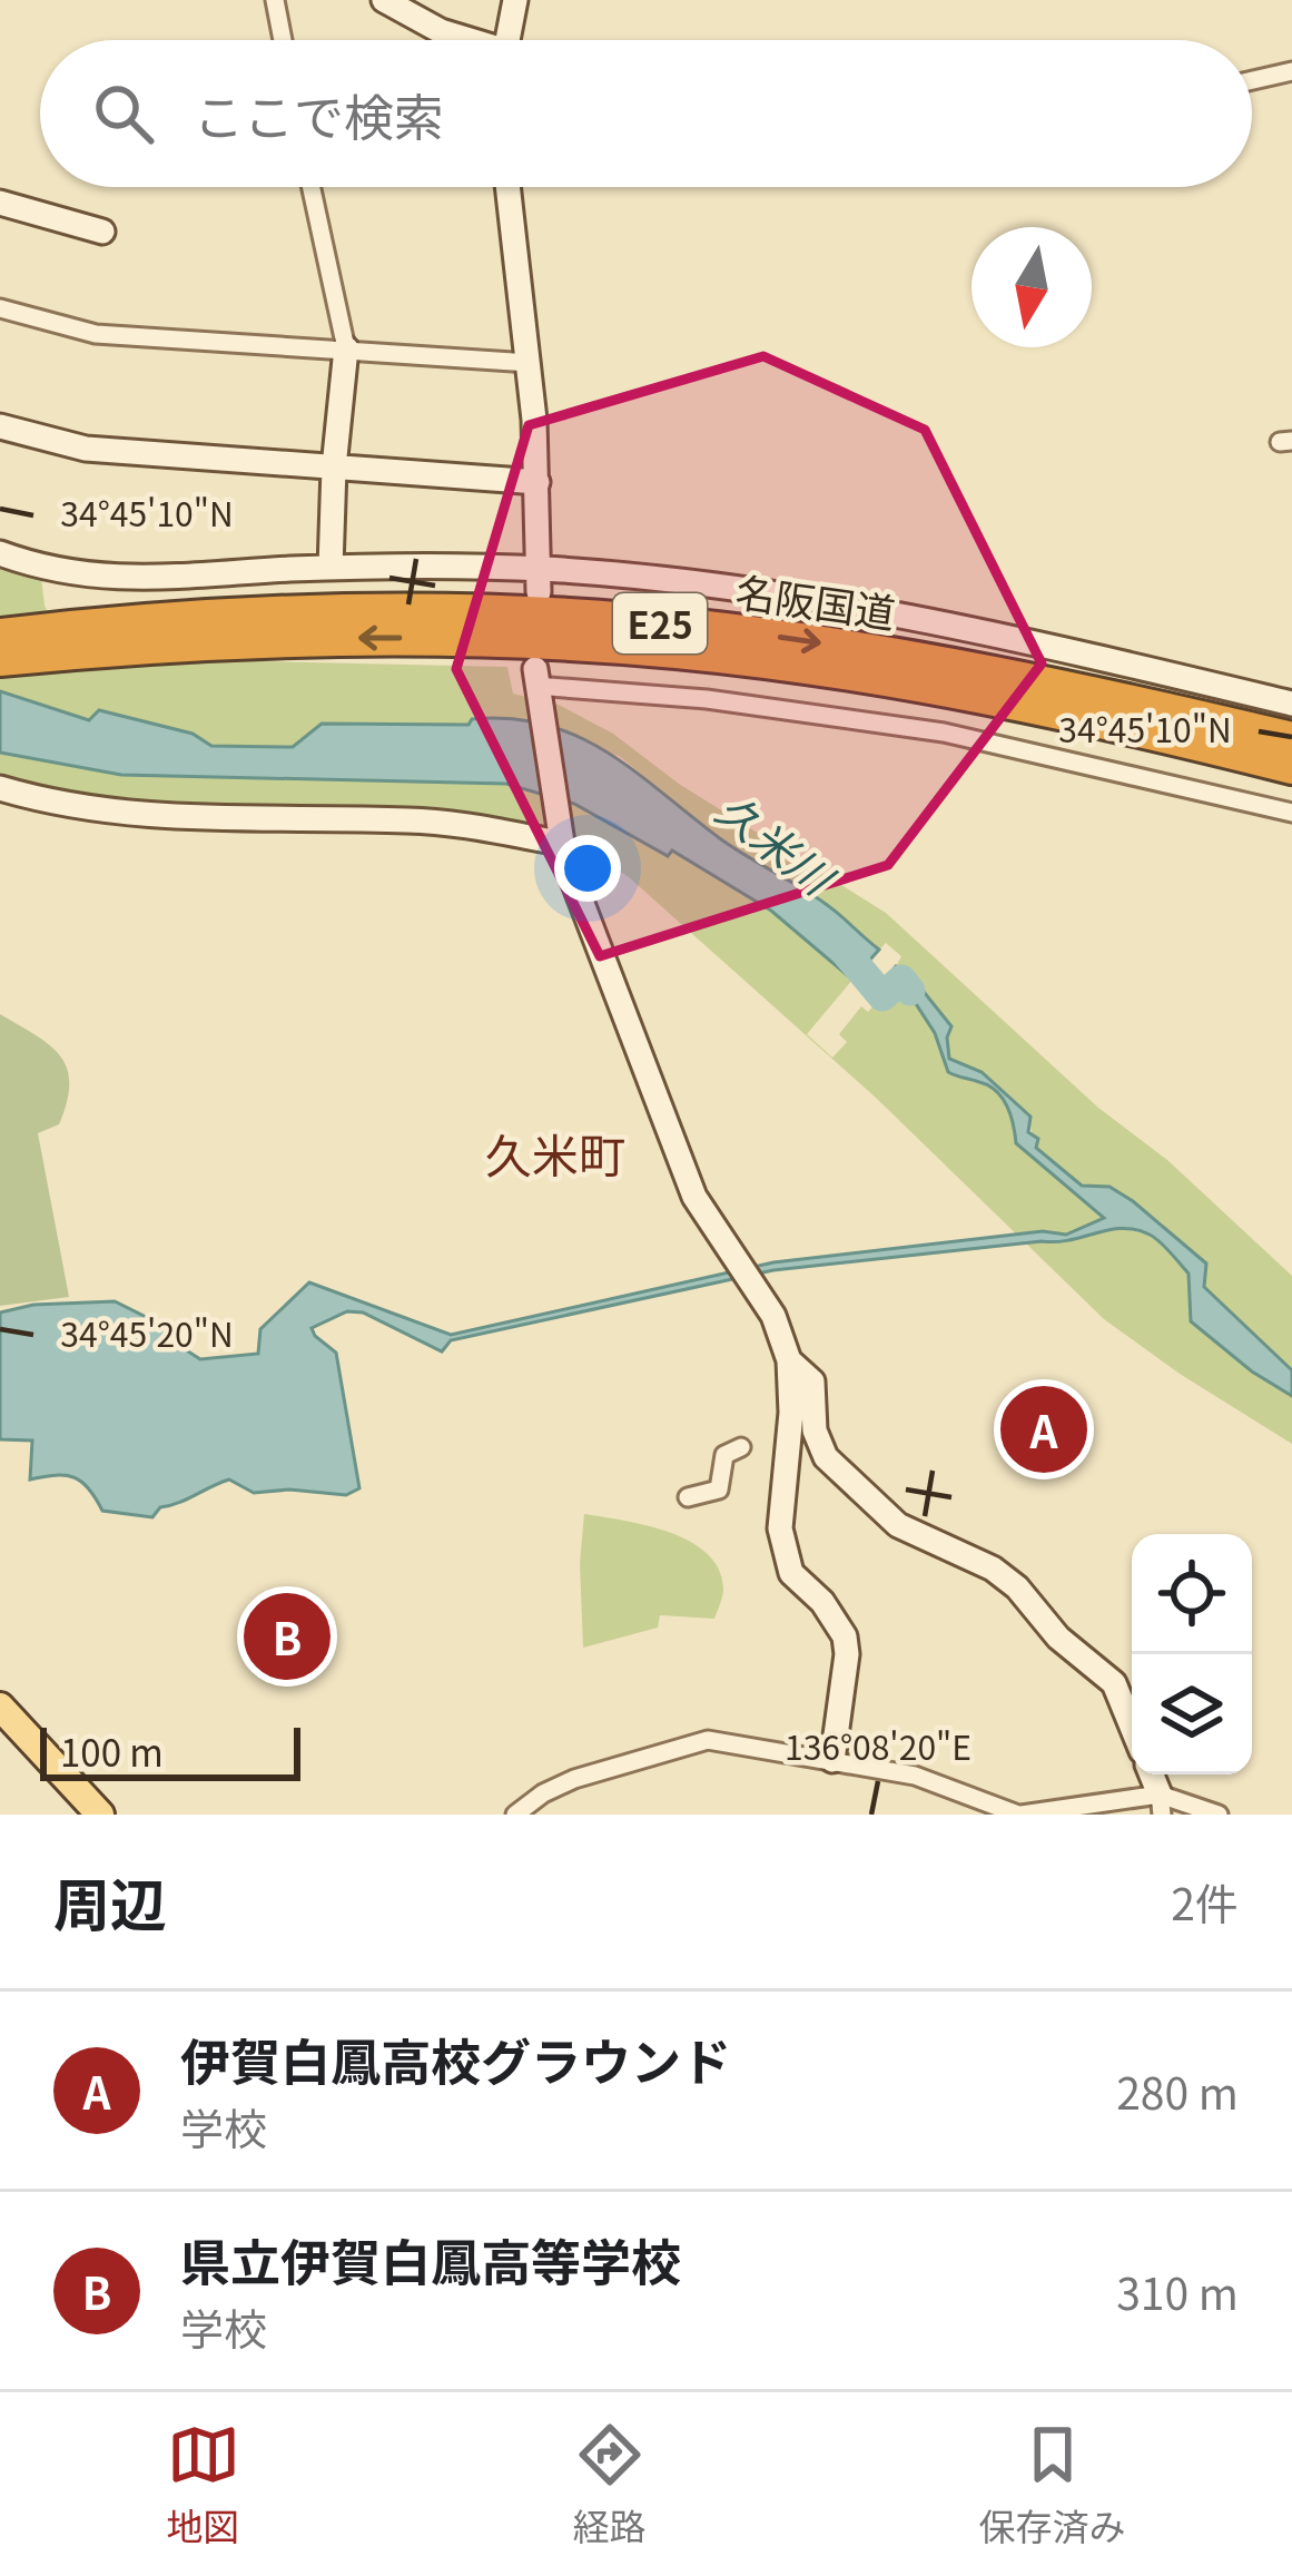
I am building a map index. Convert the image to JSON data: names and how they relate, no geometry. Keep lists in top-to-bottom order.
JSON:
{
  "streets": {
    "highway": ["名阪国道", "E25"]
  },
  "districts": ["久米町"],
  "water": ["久米川"],
  "scale_bar": "100 m",
  "north": "bottom",
  "page": {
    "search": "ここで検索",
    "pins": ["A", "B"],
    "scale": "100 m",
    "heading": ["周辺", "2件"],
    "list": [
      {
        "mark": "A",
        "name": "伊賀白鳳高校グラウンド",
        "note": "学校",
        "value": "280 m"
      },
      {
        "mark": "B",
        "name": "県立伊賀白鳳高等学校",
        "note": "学校",
        "value": "310 m"
      }
    ],
    "nav": ["地図", "経路", "保存済み"]
  },
  "coordinates": ["34°45'10\"N", "34°45'20\"N", "136°08'20\"E"]
}
